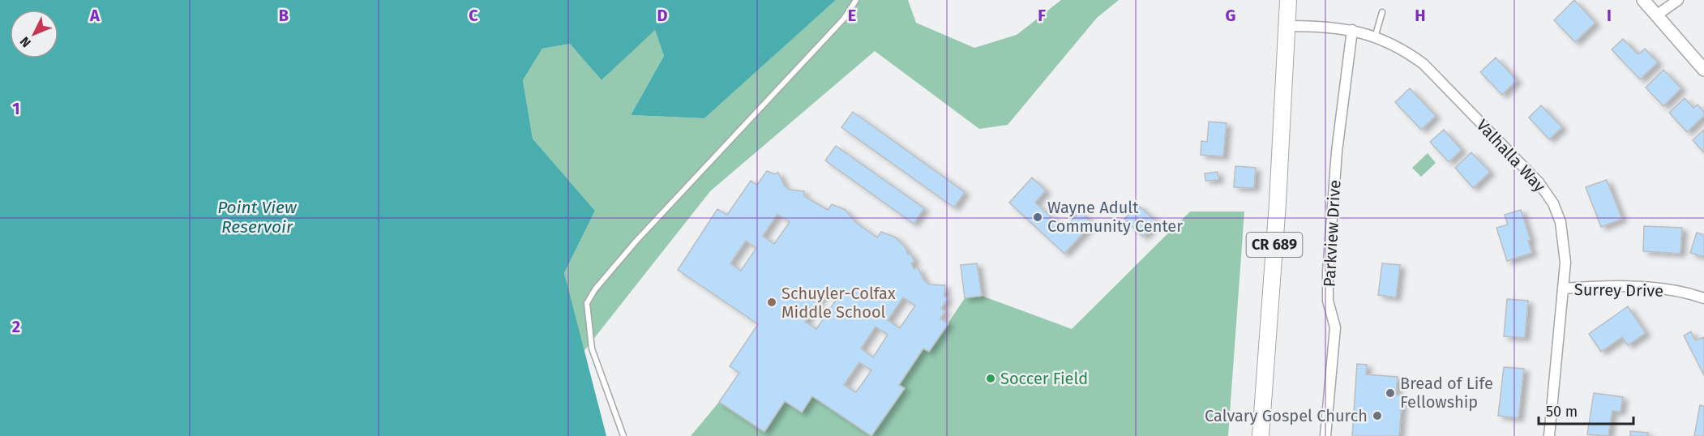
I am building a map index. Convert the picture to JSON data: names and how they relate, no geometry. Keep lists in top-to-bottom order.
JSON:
{
  "streets": {
    "main road": ["CR 689"],
    "street": ["Valhalla Way", "Parkview Drive", "Surrey Drive"]
  },
  "crossings": [
    ["Valhalla Way", "Parkview Drive"],
    ["Valhalla Way", "CR 689"],
    ["Valhalla Way", "Surrey Drive"]
  ],
  "water": ["Point View Reservoir"],
  "places": [
    "Wayne Adult Community Center",
    "Schuyler-Colfax Middle School",
    "Soccer Field",
    "Bread of Life Fellowship",
    "Calvary Gospel Church"
  ],
  "scale_bar": "50 m",
  "north": "bottom left",
  "grid": {
    "columns": [
      "A",
      "B",
      "C",
      "D",
      "E",
      "F",
      "G",
      "H",
      "I"
    ],
    "rows": ["1", "2"]
  }
}
